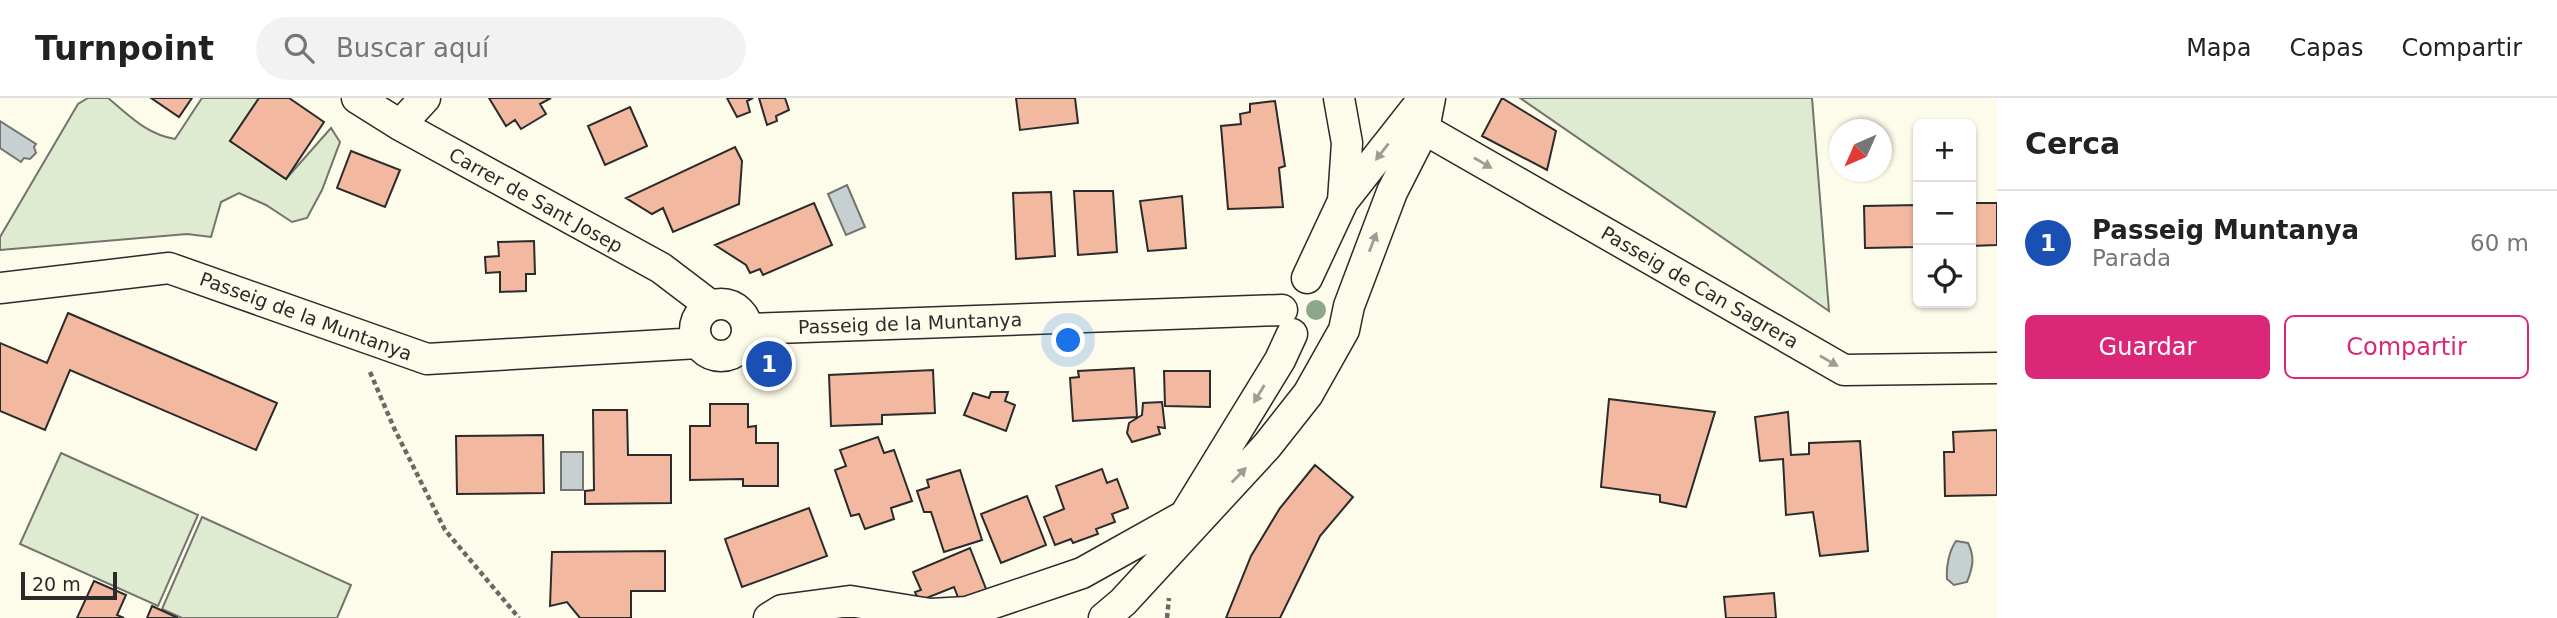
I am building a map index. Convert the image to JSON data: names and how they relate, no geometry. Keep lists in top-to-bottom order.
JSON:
{
  "streets": {
    "street": ["Carrer de Sant Josep", "Passeig de Can Sagrera", "Passeig de la Muntanya"]
  },
  "crossings": [
    ["Carrer de Sant Josep", "Passeig de la Muntanya"]
  ],
  "one_way": ["Passeig de Can Sagrera"],
  "scale_bar": "20 m",
  "north": "bottom left",
  "page": {
    "header": "Turnpoint",
    "search": "Buscar aquí",
    "nav": ["Mapa", "Capas", "Compartir"],
    "heading": "Cerca",
    "map_buttons": ["+", "−"],
    "list": [
      {
        "mark": "1",
        "name": "Passeig Muntanya",
        "note": "Parada",
        "value": "60 m"
      }
    ],
    "buttons": ["Guardar", "Compartir"],
    "pins": "1",
    "scale": "20 m"
  }
}
